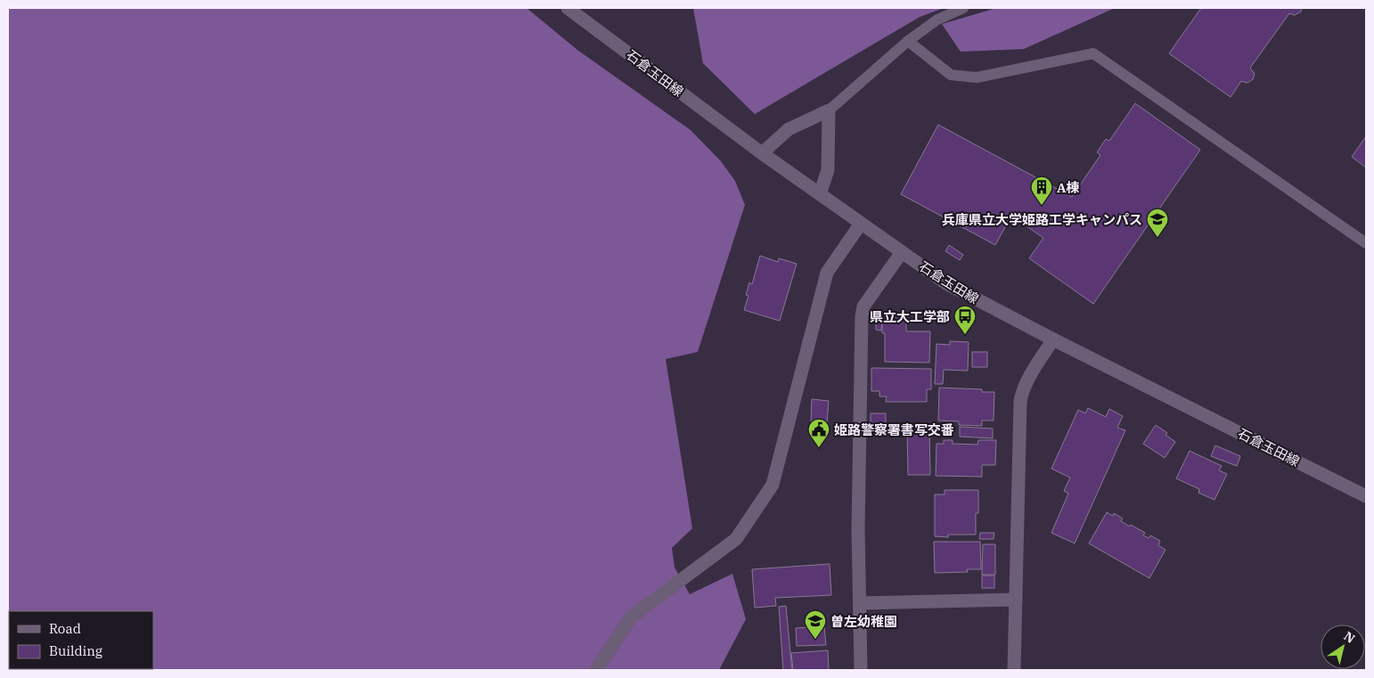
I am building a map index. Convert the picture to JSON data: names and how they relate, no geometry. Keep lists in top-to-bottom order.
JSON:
{
  "streets": {
    "street": ["石倉玉田線"]
  },
  "places": {
    "building": ["A棟"],
    "school or university": ["兵庫県立大学姫路工学キャンパス", "曽左幼稚園"],
    "bus stop": ["県立大工学部"],
    "public building": ["姫路警察署書写交番"]
  },
  "legend": ["Road", "Building"],
  "north": "top right"
}
